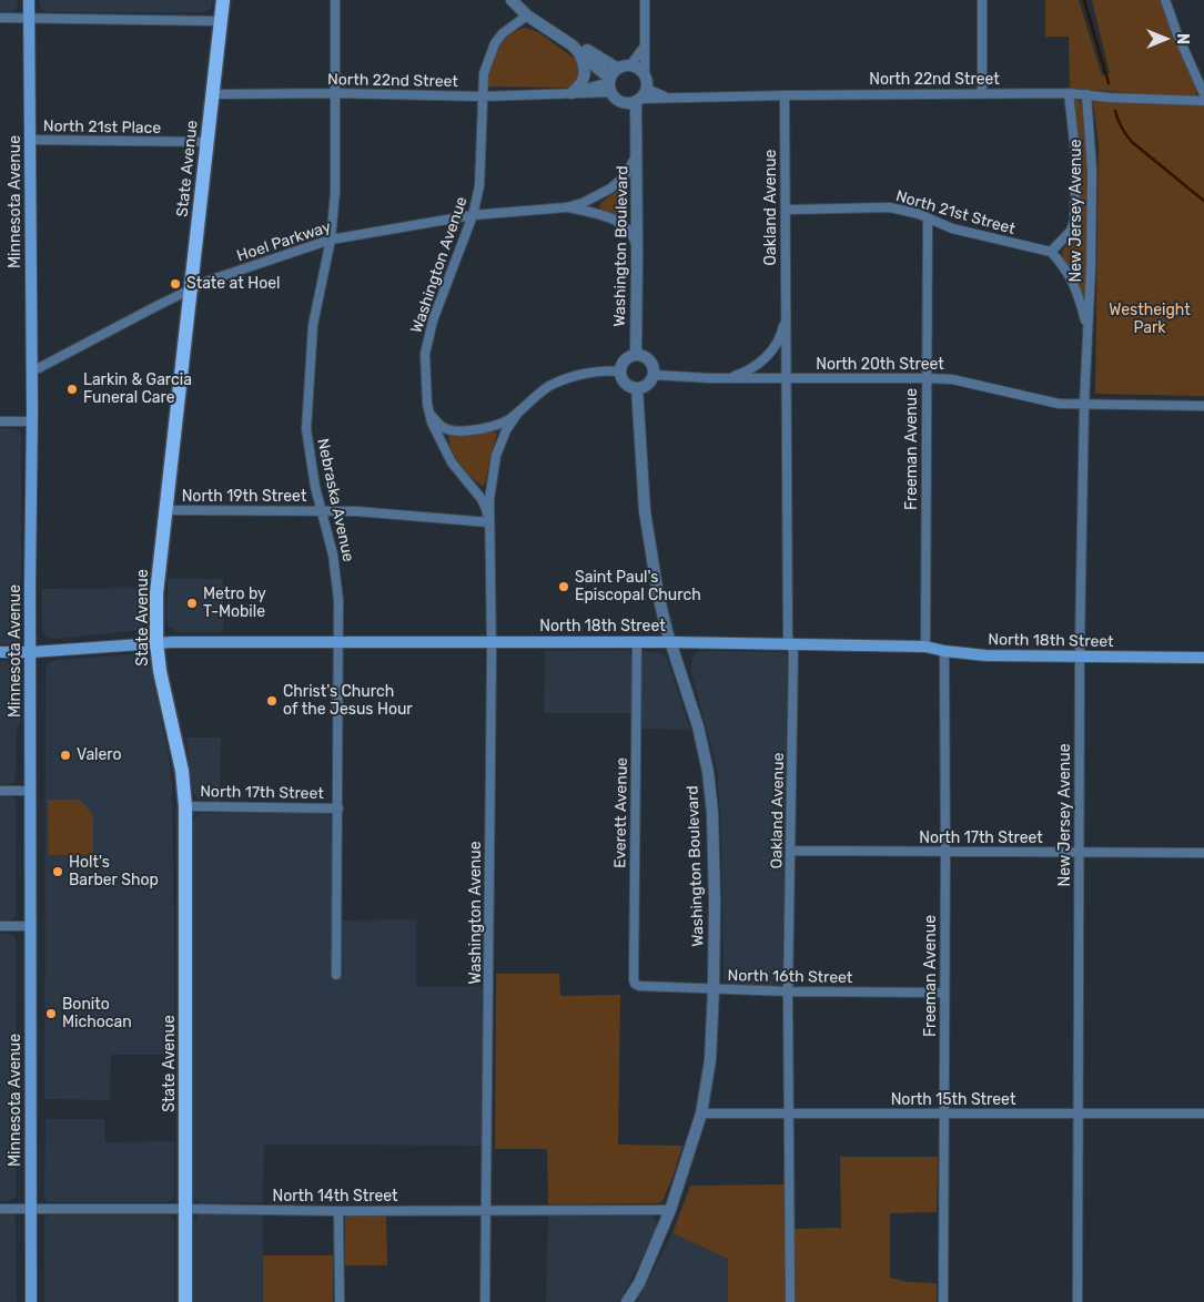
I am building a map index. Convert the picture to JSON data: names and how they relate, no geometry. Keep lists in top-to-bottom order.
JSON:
{
  "streets": {
    "main road": ["State Avenue", "Minnesota Avenue", "North 18th Street"],
    "street": [
      "North 22nd Street",
      "North 21st Place",
      "Oakland Avenue",
      "New Jersey Avenue",
      "North 21st Street",
      "Hoel Parkway",
      "Washington Boulevard",
      "Washington Avenue",
      "North 20th Street",
      "Freeman Avenue",
      "North 19th Street",
      "Nebraska Avenue",
      "North 17th Street",
      "Everett Avenue",
      "North 16th Street",
      "North 15th Street",
      "North 14th Street"
    ]
  },
  "crossings": [
    ["North 22nd Street", "State Avenue"],
    ["North 22nd Street", "Oakland Avenue"],
    ["North 22nd Street", "New Jersey Avenue"],
    ["North 22nd Street", "Washington Boulevard"],
    ["North 22nd Street", "Washington Avenue"],
    ["North 22nd Street", "Nebraska Avenue"],
    ["North 21st Place", "State Avenue"],
    ["North 21st Place", "Minnesota Avenue"],
    ["State Avenue", "Hoel Parkway"],
    ["State Avenue", "North 19th Street"],
    ["State Avenue", "North 18th Street"],
    ["State Avenue", "North 17th Street"],
    ["State Avenue", "North 14th Street"],
    ["Minnesota Avenue", "Hoel Parkway"],
    ["Minnesota Avenue", "North 18th Street"],
    ["Minnesota Avenue", "North 14th Street"],
    ["Oakland Avenue", "North 21st Street"],
    ["Oakland Avenue", "North 20th Street"],
    ["Oakland Avenue", "North 18th Street"],
    ["Oakland Avenue", "North 17th Street"],
    ["Oakland Avenue", "North 16th Street"],
    ["Oakland Avenue", "North 15th Street"],
    ["New Jersey Avenue", "North 21st Street"],
    ["New Jersey Avenue", "North 20th Street"],
    ["New Jersey Avenue", "North 18th Street"],
    ["New Jersey Avenue", "North 17th Street"],
    ["New Jersey Avenue", "North 15th Street"],
    ["North 21st Street", "Freeman Avenue"],
    ["Hoel Parkway", "Washington Boulevard"],
    ["Hoel Parkway", "Washington Avenue"],
    ["Hoel Parkway", "Nebraska Avenue"],
    ["Washington Boulevard", "North 20th Street"],
    ["Washington Boulevard", "North 18th Street"],
    ["Washington Boulevard", "North 16th Street"],
    ["Washington Boulevard", "North 15th Street"],
    ["Washington Boulevard", "North 14th Street"],
    ["Washington Avenue", "North 19th Street"],
    ["Washington Avenue", "North 18th Street"],
    ["Washington Avenue", "North 14th Street"],
    ["North 20th Street", "Freeman Avenue"],
    ["Freeman Avenue", "North 18th Street"],
    ["Freeman Avenue", "North 17th Street"],
    ["Freeman Avenue", "North 16th Street"],
    ["Freeman Avenue", "North 15th Street"],
    ["North 19th Street", "Nebraska Avenue"],
    ["Nebraska Avenue", "North 18th Street"],
    ["Nebraska Avenue", "North 17th Street"],
    ["North 18th Street", "Everett Avenue"],
    ["Everett Avenue", "North 16th Street"]
  ],
  "parks": ["Westheight Park"],
  "places": [
    "State at Hoel",
    "Larkin & Garcia Funeral Care",
    "Saint Paul's Episcopal Church",
    "Metro by T-Mobile",
    "Christ's Church of the Jesus Hour",
    "Valero",
    "Holt's Barber Shop",
    "Bonito Michocan"
  ],
  "north": "right"
}
